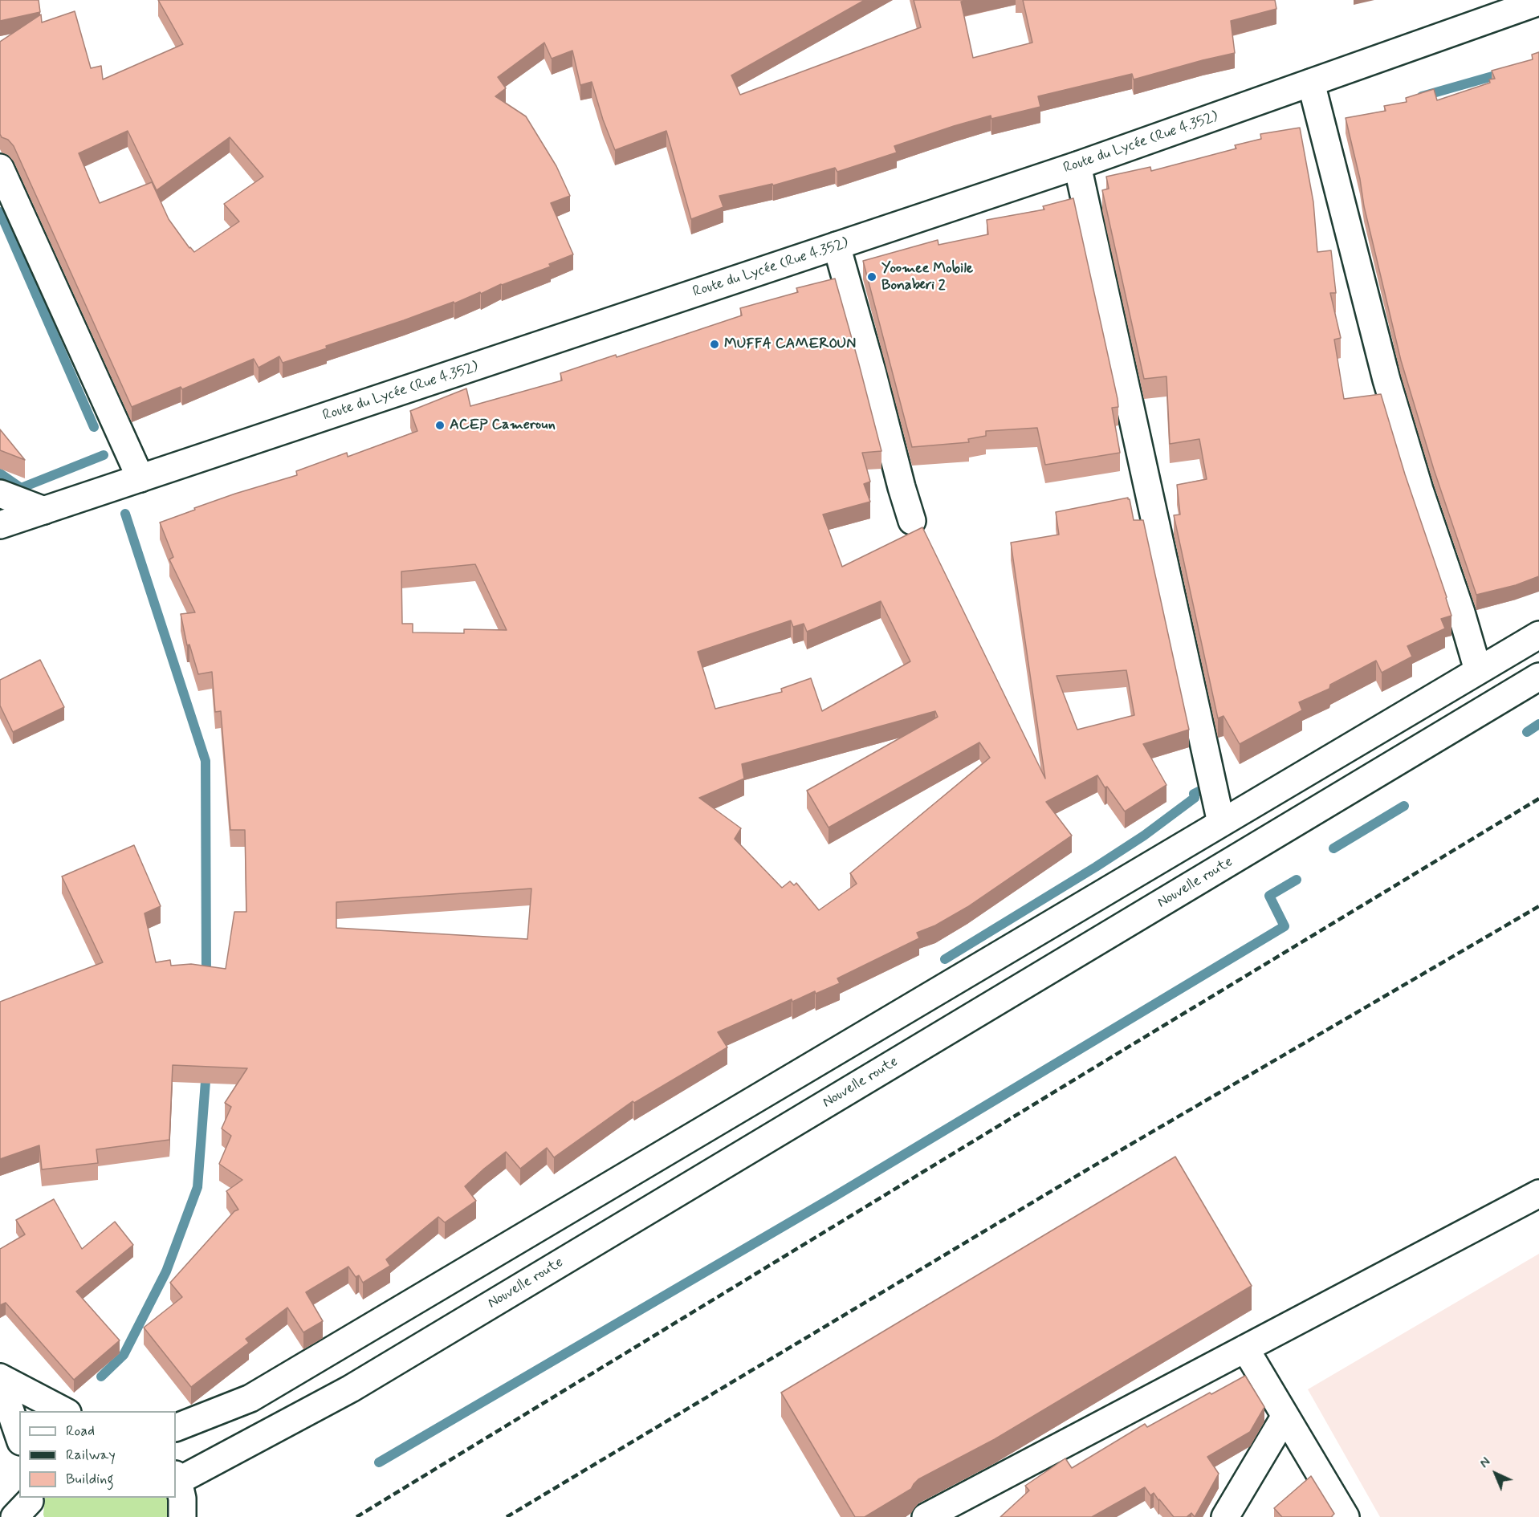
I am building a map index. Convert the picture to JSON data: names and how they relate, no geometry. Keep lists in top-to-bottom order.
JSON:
{
  "streets": {
    "main road": ["Route du Lycée (Rue 4.352)", "Nouvelle route"]
  },
  "places": ["Yoomee Mobile Bonaberi 2", "MUFFA CAMEROUN", "ACEP Cameroun"],
  "legend": ["Road", "Railway", "Building"],
  "north": "top left"
}
